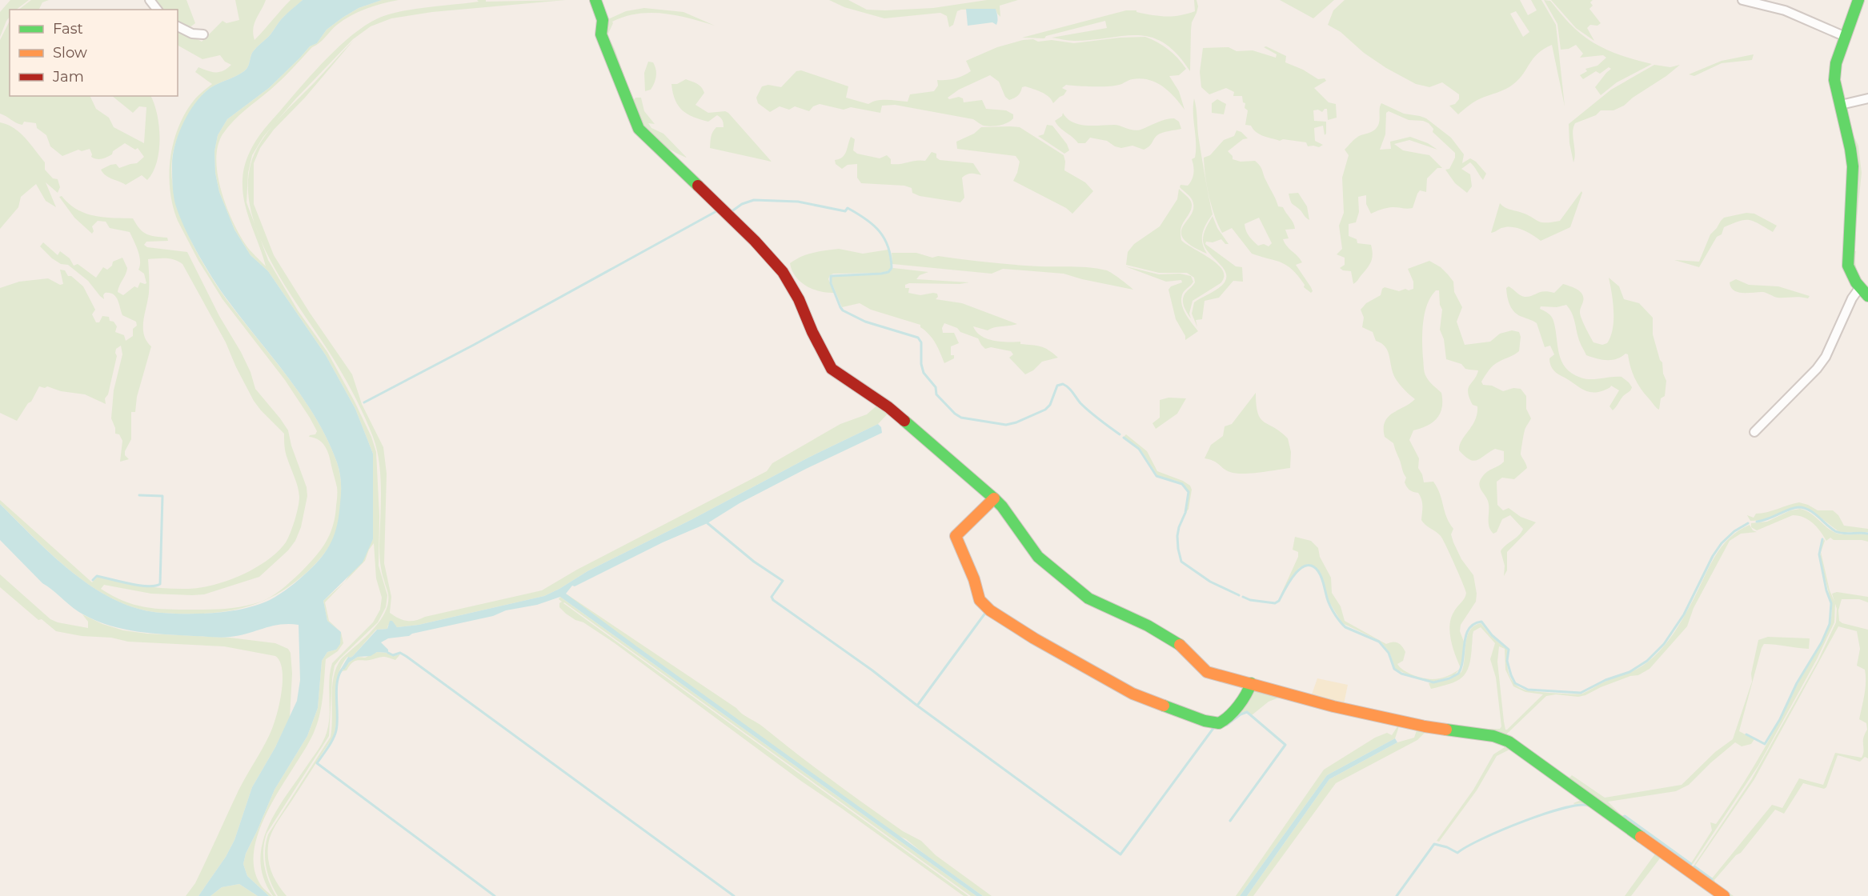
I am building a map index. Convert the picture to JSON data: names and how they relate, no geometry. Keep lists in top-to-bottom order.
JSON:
{
  "legend": ["Fast", "Slow", "Jam"]
}
